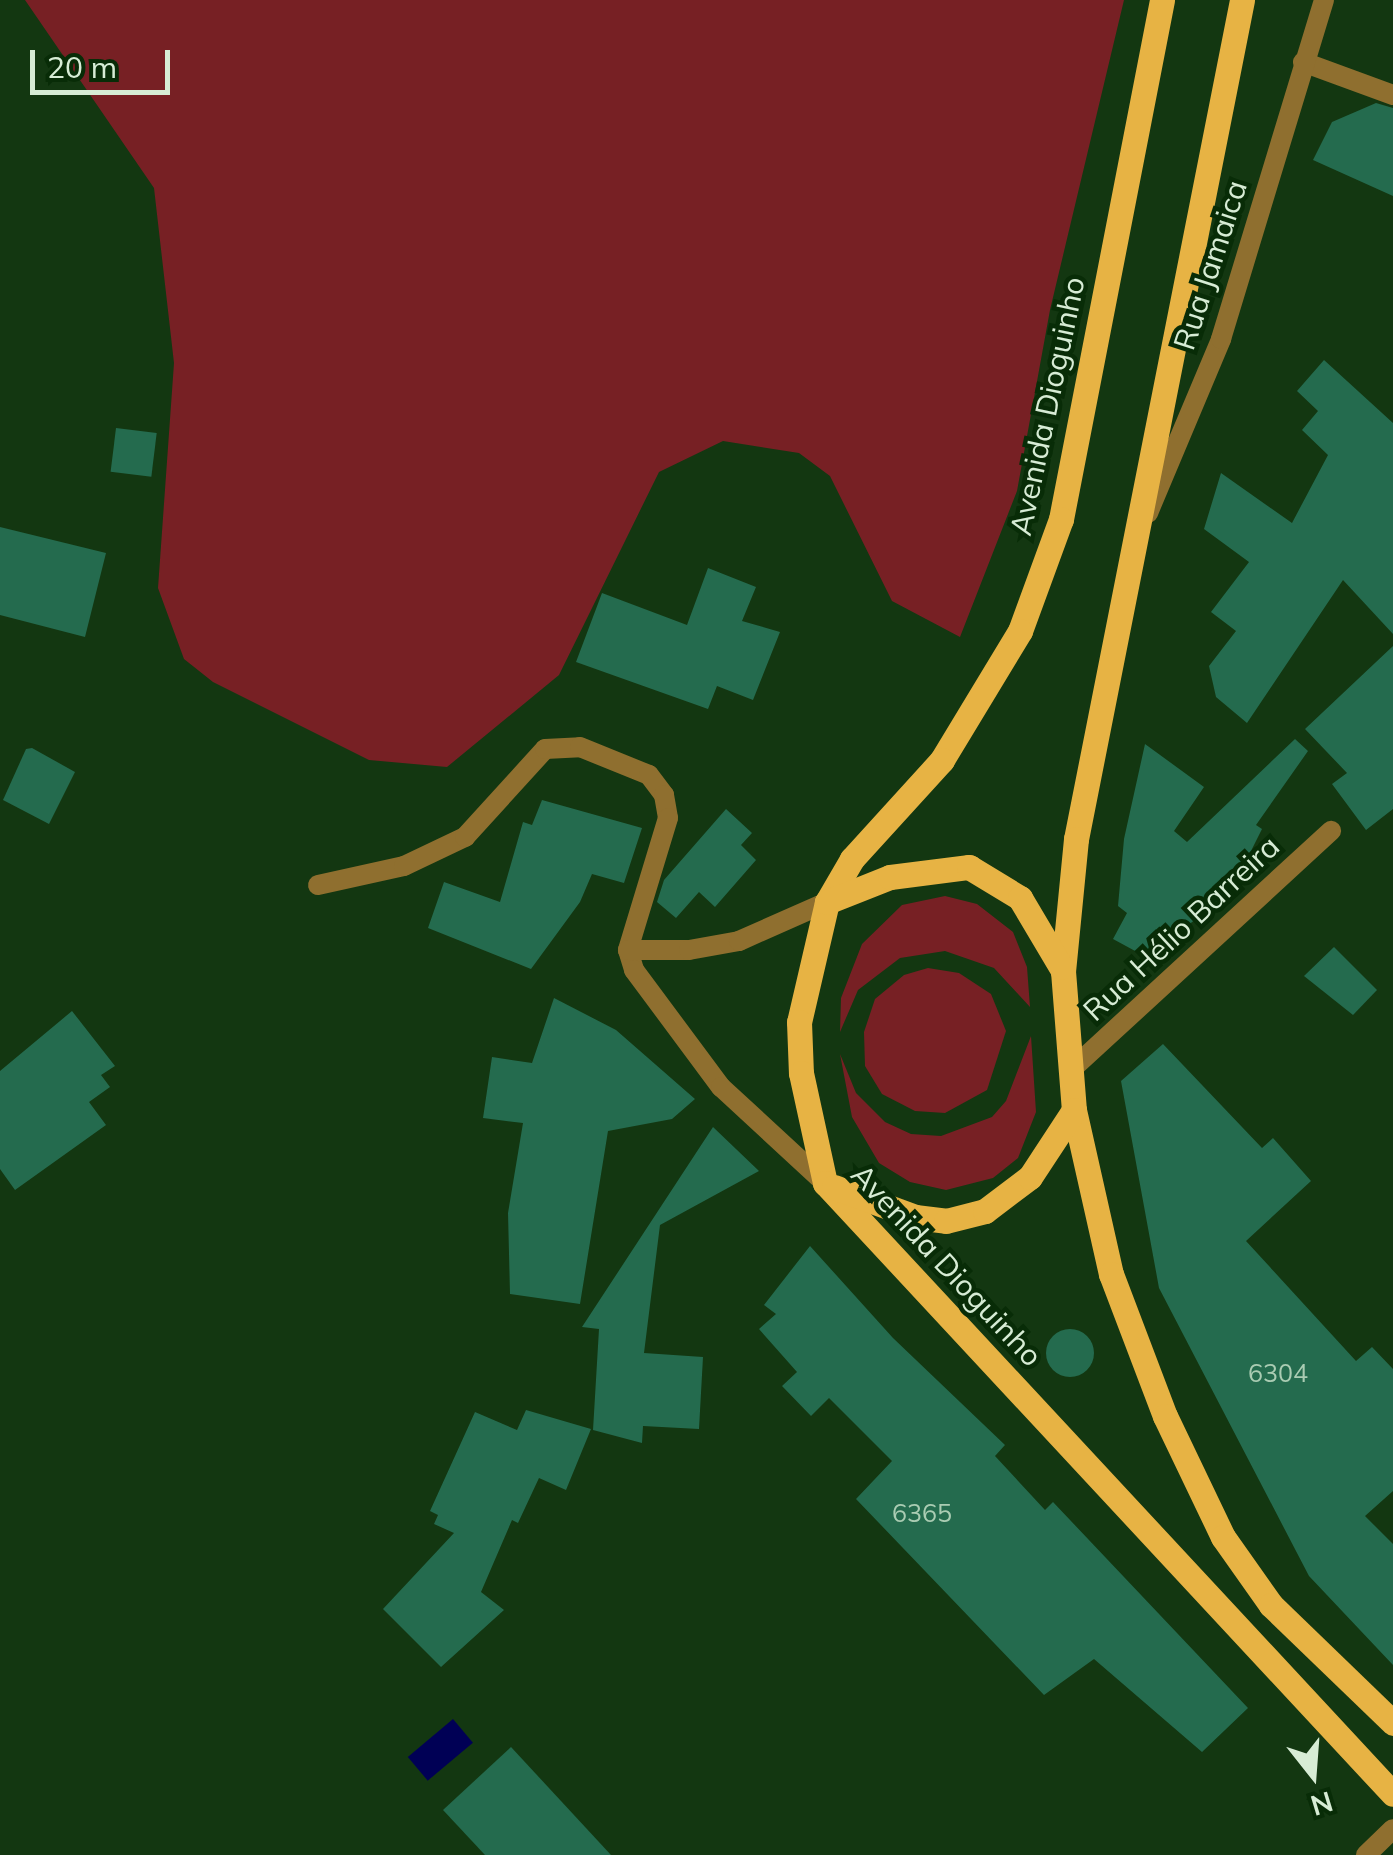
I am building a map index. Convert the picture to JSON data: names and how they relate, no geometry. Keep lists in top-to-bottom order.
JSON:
{
  "streets": {
    "main road": ["Avenida Dioguinho"],
    "street": ["Rua Jamaica", "Rua Hélio Barreira"]
  },
  "crossings": [
    ["Avenida Dioguinho", "Rua Hélio Barreira"]
  ],
  "house_numbers": ["6304", "6365"],
  "scale_bar": "20 m",
  "north": "bottom"
}
